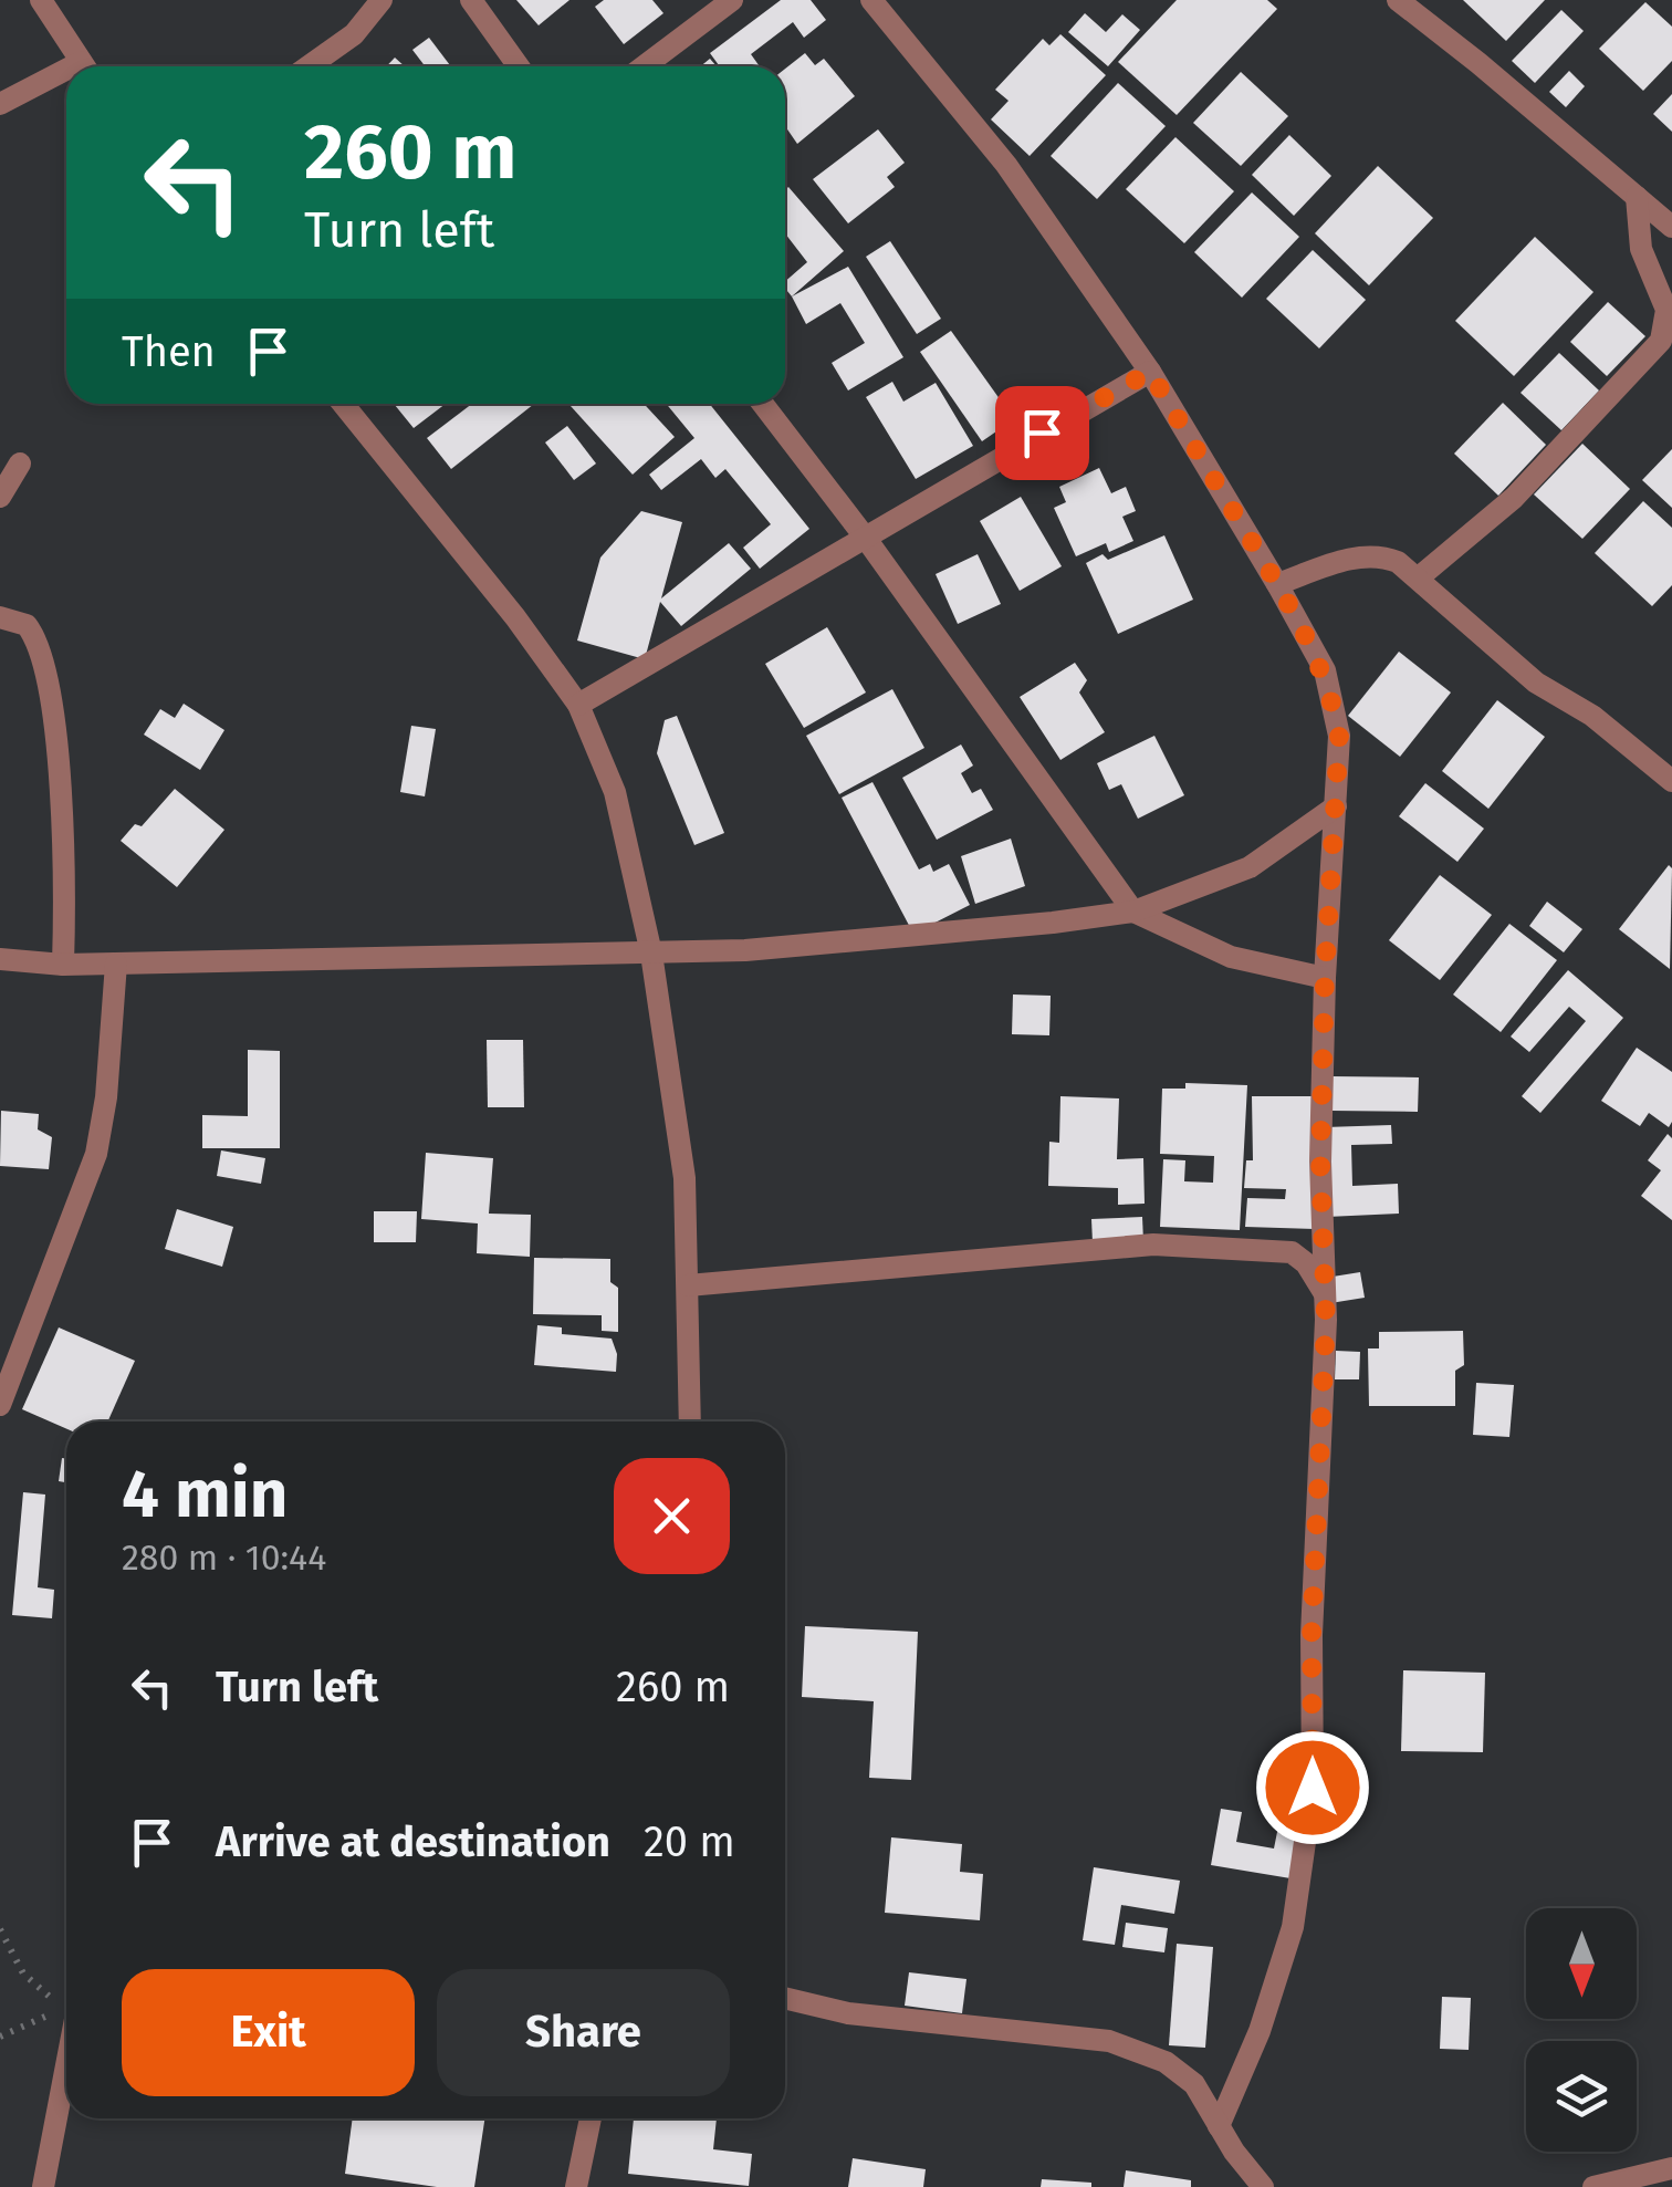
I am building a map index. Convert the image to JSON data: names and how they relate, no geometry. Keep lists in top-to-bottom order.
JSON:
{
  "north": "bottom",
  "page": {
    "turn": ["260 m", "Turn left"],
    "then": "Then",
    "heading": ["4 min", "280 m · 10:44"],
    "list": [
      {
        "name": "Turn left",
        "value": "260 m"
      },
      {
        "name": "Arrive at destination",
        "value": "20 m"
      }
    ],
    "buttons": ["Exit", "Share"]
  }
}
